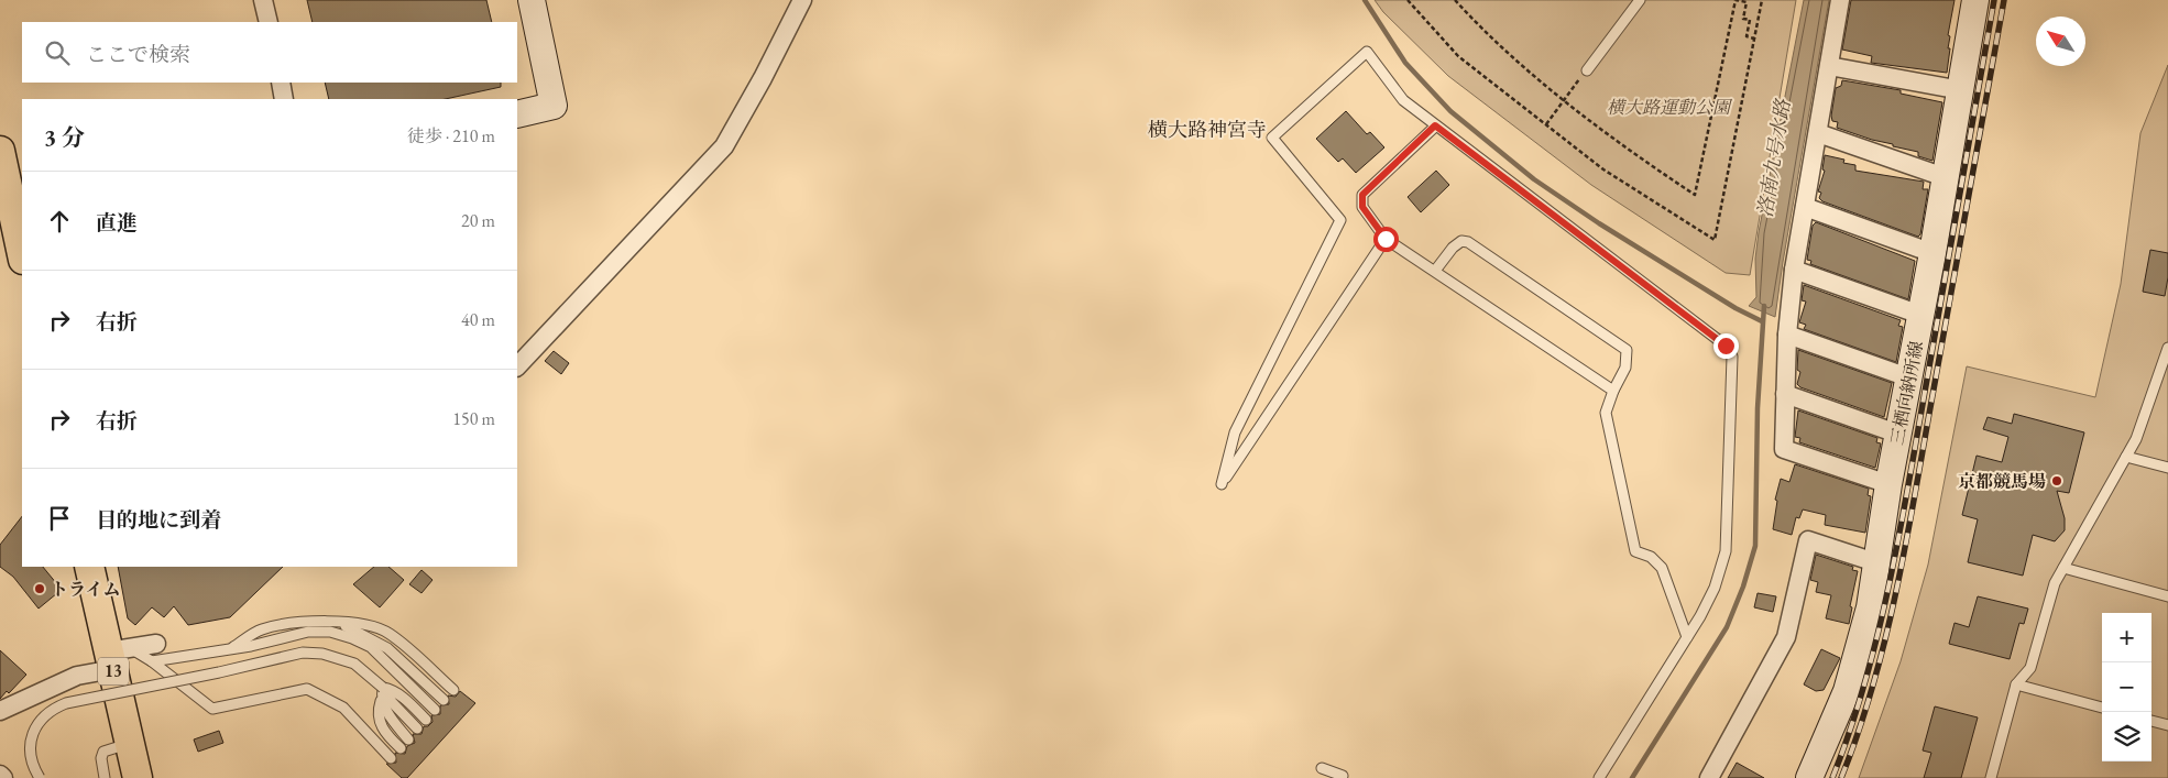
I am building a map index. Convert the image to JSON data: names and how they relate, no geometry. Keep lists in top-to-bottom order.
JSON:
{
  "streets": {
    "main road": ["三栖向納所線", "13"]
  },
  "districts": ["横大路神宮寺"],
  "water": ["洛南九号水路"],
  "parks": ["横大路運動公園"],
  "places": ["京都競馬場", "トライム"],
  "north": "top left",
  "page": {
    "search": "ここで検索",
    "heading": ["3 分", "徒歩 · 210 m"],
    "list": [
      ["直進", "20 m"],
      ["右折", "40 m"],
      ["右折", "150 m"],
      "目的地に到着"
    ],
    "map_buttons": ["+", "−"]
  }
}
